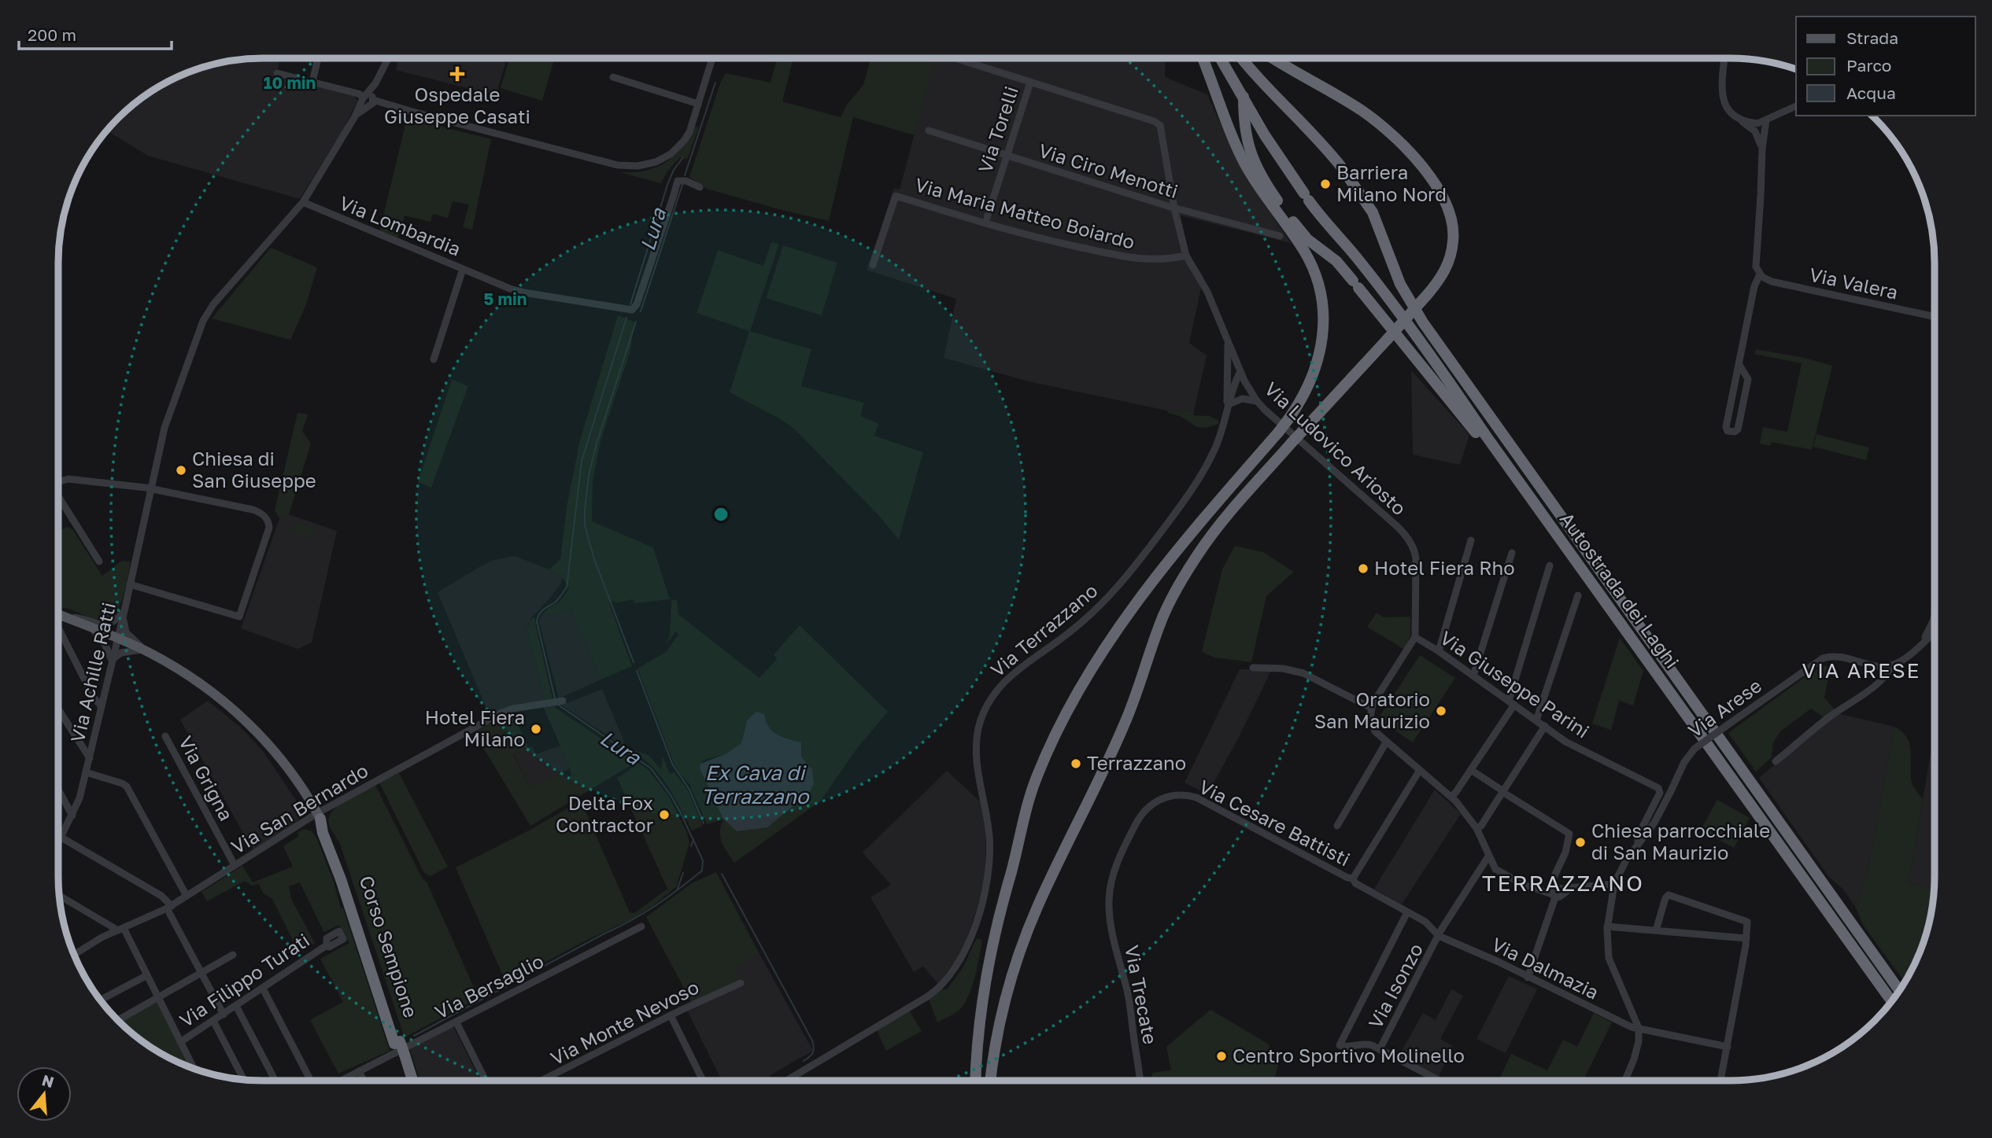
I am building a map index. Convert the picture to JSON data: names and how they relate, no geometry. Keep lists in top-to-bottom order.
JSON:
{
  "streets": {
    "highway": ["Autostrada dei Laghi", "Corso Sempione"],
    "street": [
      "Via Torelli",
      "Via Ciro Menotti",
      "Via Maria Matteo Boiardo",
      "Via Lombardia",
      "Via Valera",
      "Via Ludovico Ariosto",
      "Via Terrazzano",
      "Via Achille Ratti",
      "Via Giuseppe Parini",
      "Via Arese",
      "Via Grigna",
      "Via San Bernardo",
      "Via Cesare Battisti",
      "Via Dalmazia",
      "Via Filippo Turati",
      "Via Isonzo",
      "Via Bersaglio",
      "Via Trecate",
      "Via Monte Nevoso"
    ]
  },
  "crossings": [
    ["Via Torelli", "Via Ciro Menotti"],
    ["Via Torelli", "Via Ludovico Ariosto"],
    ["Via Ciro Menotti", "Via Ludovico Ariosto"],
    ["Via Maria Matteo Boiardo", "Via Ludovico Ariosto"],
    ["Via Lombardia", "Via Achille Ratti"],
    ["Via Ludovico Ariosto", "Via Terrazzano"],
    ["Via Ludovico Ariosto", "Via Giuseppe Parini"],
    ["Via Achille Ratti", "Corso Sempione"],
    ["Via Giuseppe Parini", "Via Arese"],
    ["Via Arese", "Via Dalmazia"],
    ["Via Grigna", "Via San Bernardo"],
    ["Via San Bernardo", "Corso Sempione"],
    ["Via Cesare Battisti", "Via Dalmazia"],
    ["Via Cesare Battisti", "Via Trecate"],
    ["Via Dalmazia", "Via Isonzo"]
  ],
  "districts": ["VIA ARESE", "TERRAZZANO"],
  "water": ["Lura", "Ex Cava di Terrazzano"],
  "places": {
    "health": ["Ospedale Giuseppe Casati"],
    "other": [
      "Barriera Milano Nord",
      "Chiesa di San Giuseppe",
      "Hotel Fiera Rho",
      "Oratorio San Maurizio",
      "Hotel Fiera Milano",
      "Terrazzano",
      "Delta Fox Contractor",
      "Chiesa parrocchiale di San Maurizio",
      "Centro Sportivo Molinello"
    ]
  },
  "legend": ["Strada", "Parco", "Acqua"],
  "scale_bar": "200 m",
  "north": "top",
  "rings": ["10 min", "5 min"]
}
